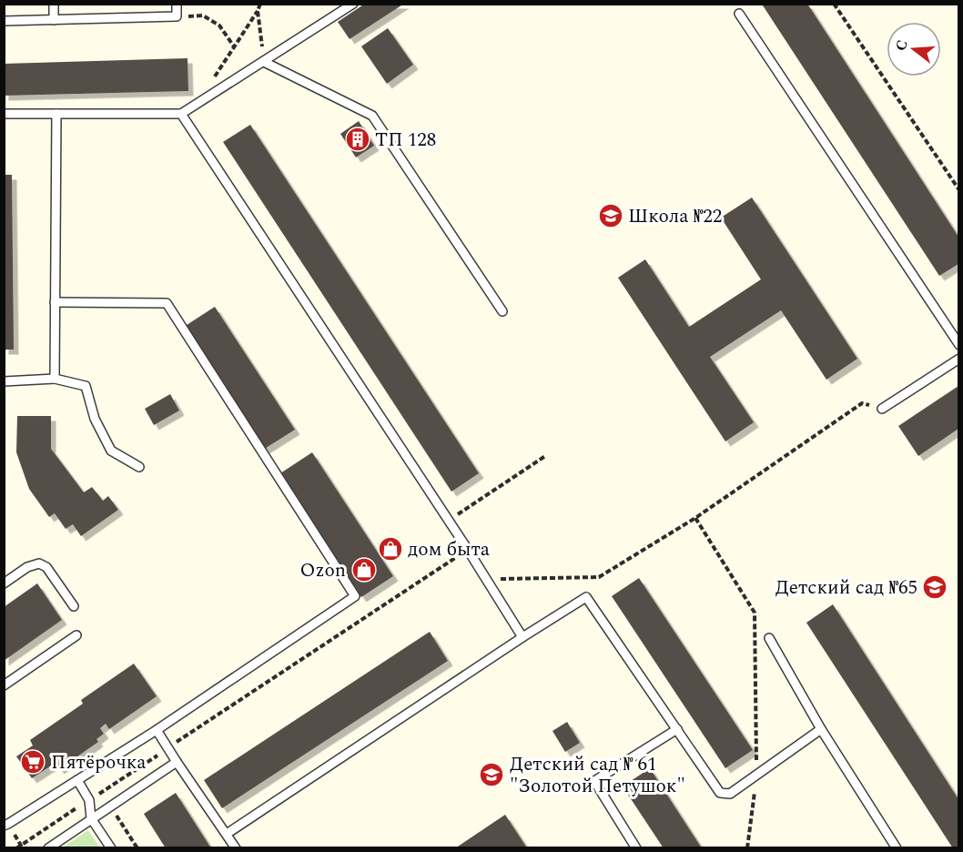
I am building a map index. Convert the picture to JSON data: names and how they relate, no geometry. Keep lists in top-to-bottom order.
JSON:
{
  "places": {
    "building": ["ТП 128"],
    "school or university": ["Школа №22", "Детский сад №65", "Детский сад № 61 \"Золотой Петушок\""],
    "shop": ["дом быта", "Ozon"],
    "supermarket": ["Пятёрочка"]
  },
  "north": "left"
}
